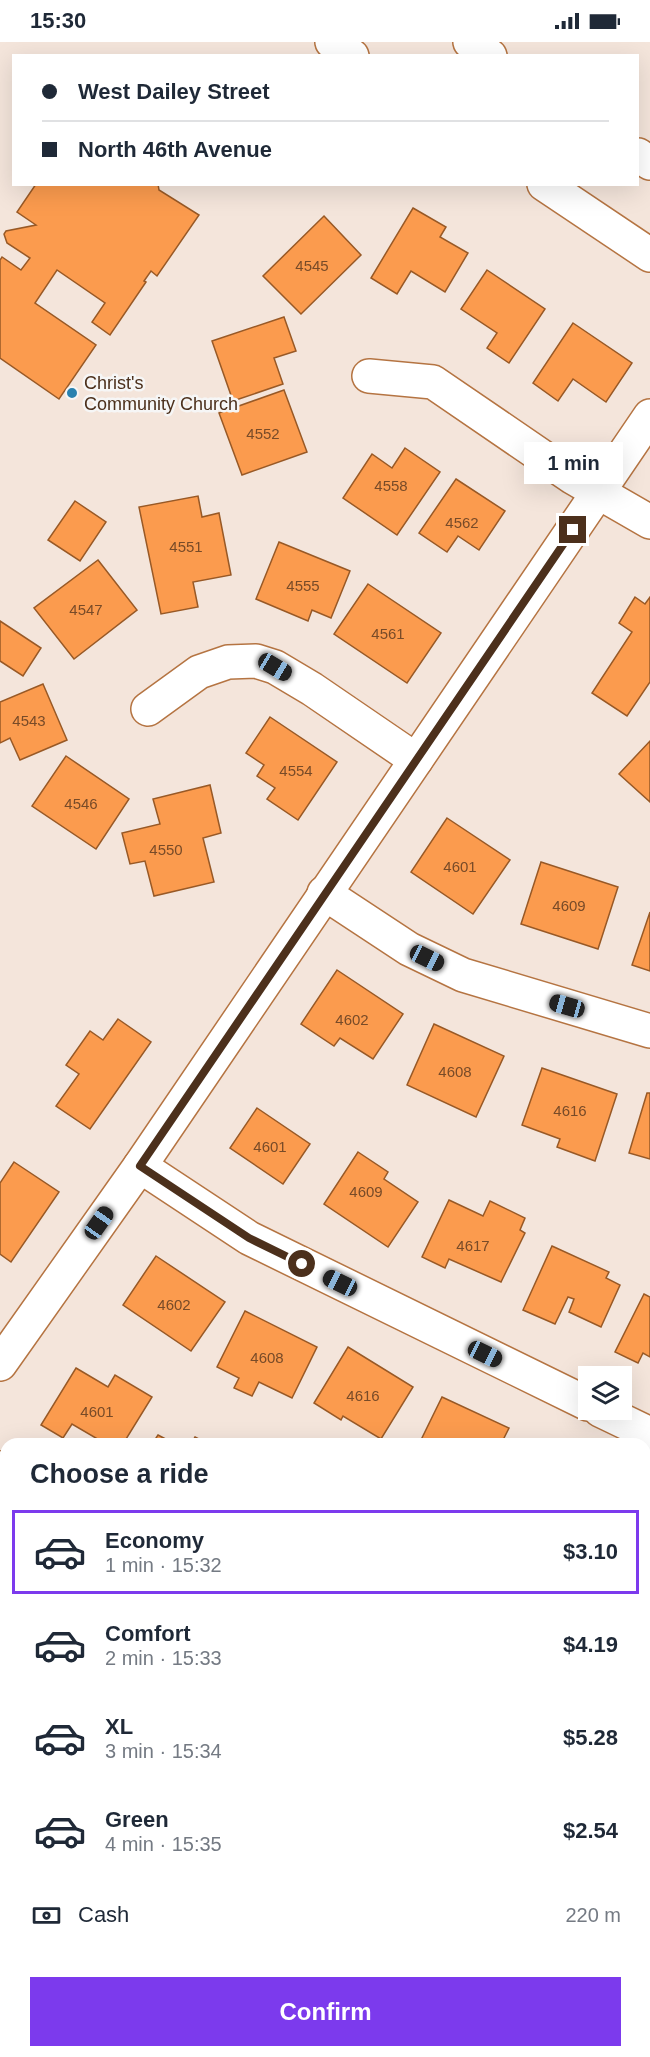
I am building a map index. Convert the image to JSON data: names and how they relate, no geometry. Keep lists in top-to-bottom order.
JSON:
{
  "places": ["Christ's Community Church"],
  "house_numbers": [
    "4545",
    "4552",
    "4558",
    "4562",
    "4551",
    "4555",
    "4547",
    "4561",
    "4543",
    "4554",
    "4546",
    "4550",
    "4601",
    "4609",
    "4602",
    "4608",
    "4616",
    "4601",
    "4609",
    "4617",
    "4602",
    "4608",
    "4616",
    "4601"
  ],
  "page": {
    "status": "15:30",
    "banner": ["West Dailey Street", "North 46th Avenue"],
    "bubble": "1 min",
    "heading": "Choose a ride",
    "list": [
      {
        "name": "Economy",
        "note": "1 min · 15:32",
        "value": "$3.10"
      },
      {
        "name": "Comfort",
        "note": "2 min · 15:33",
        "value": "$4.19"
      },
      {
        "name": "XL",
        "note": "3 min · 15:34",
        "value": "$5.28"
      },
      {
        "name": "Green",
        "note": "4 min · 15:35",
        "value": "$2.54"
      }
    ],
    "pay": ["Cash", "220 m"],
    "buttons": "Confirm"
  }
}
